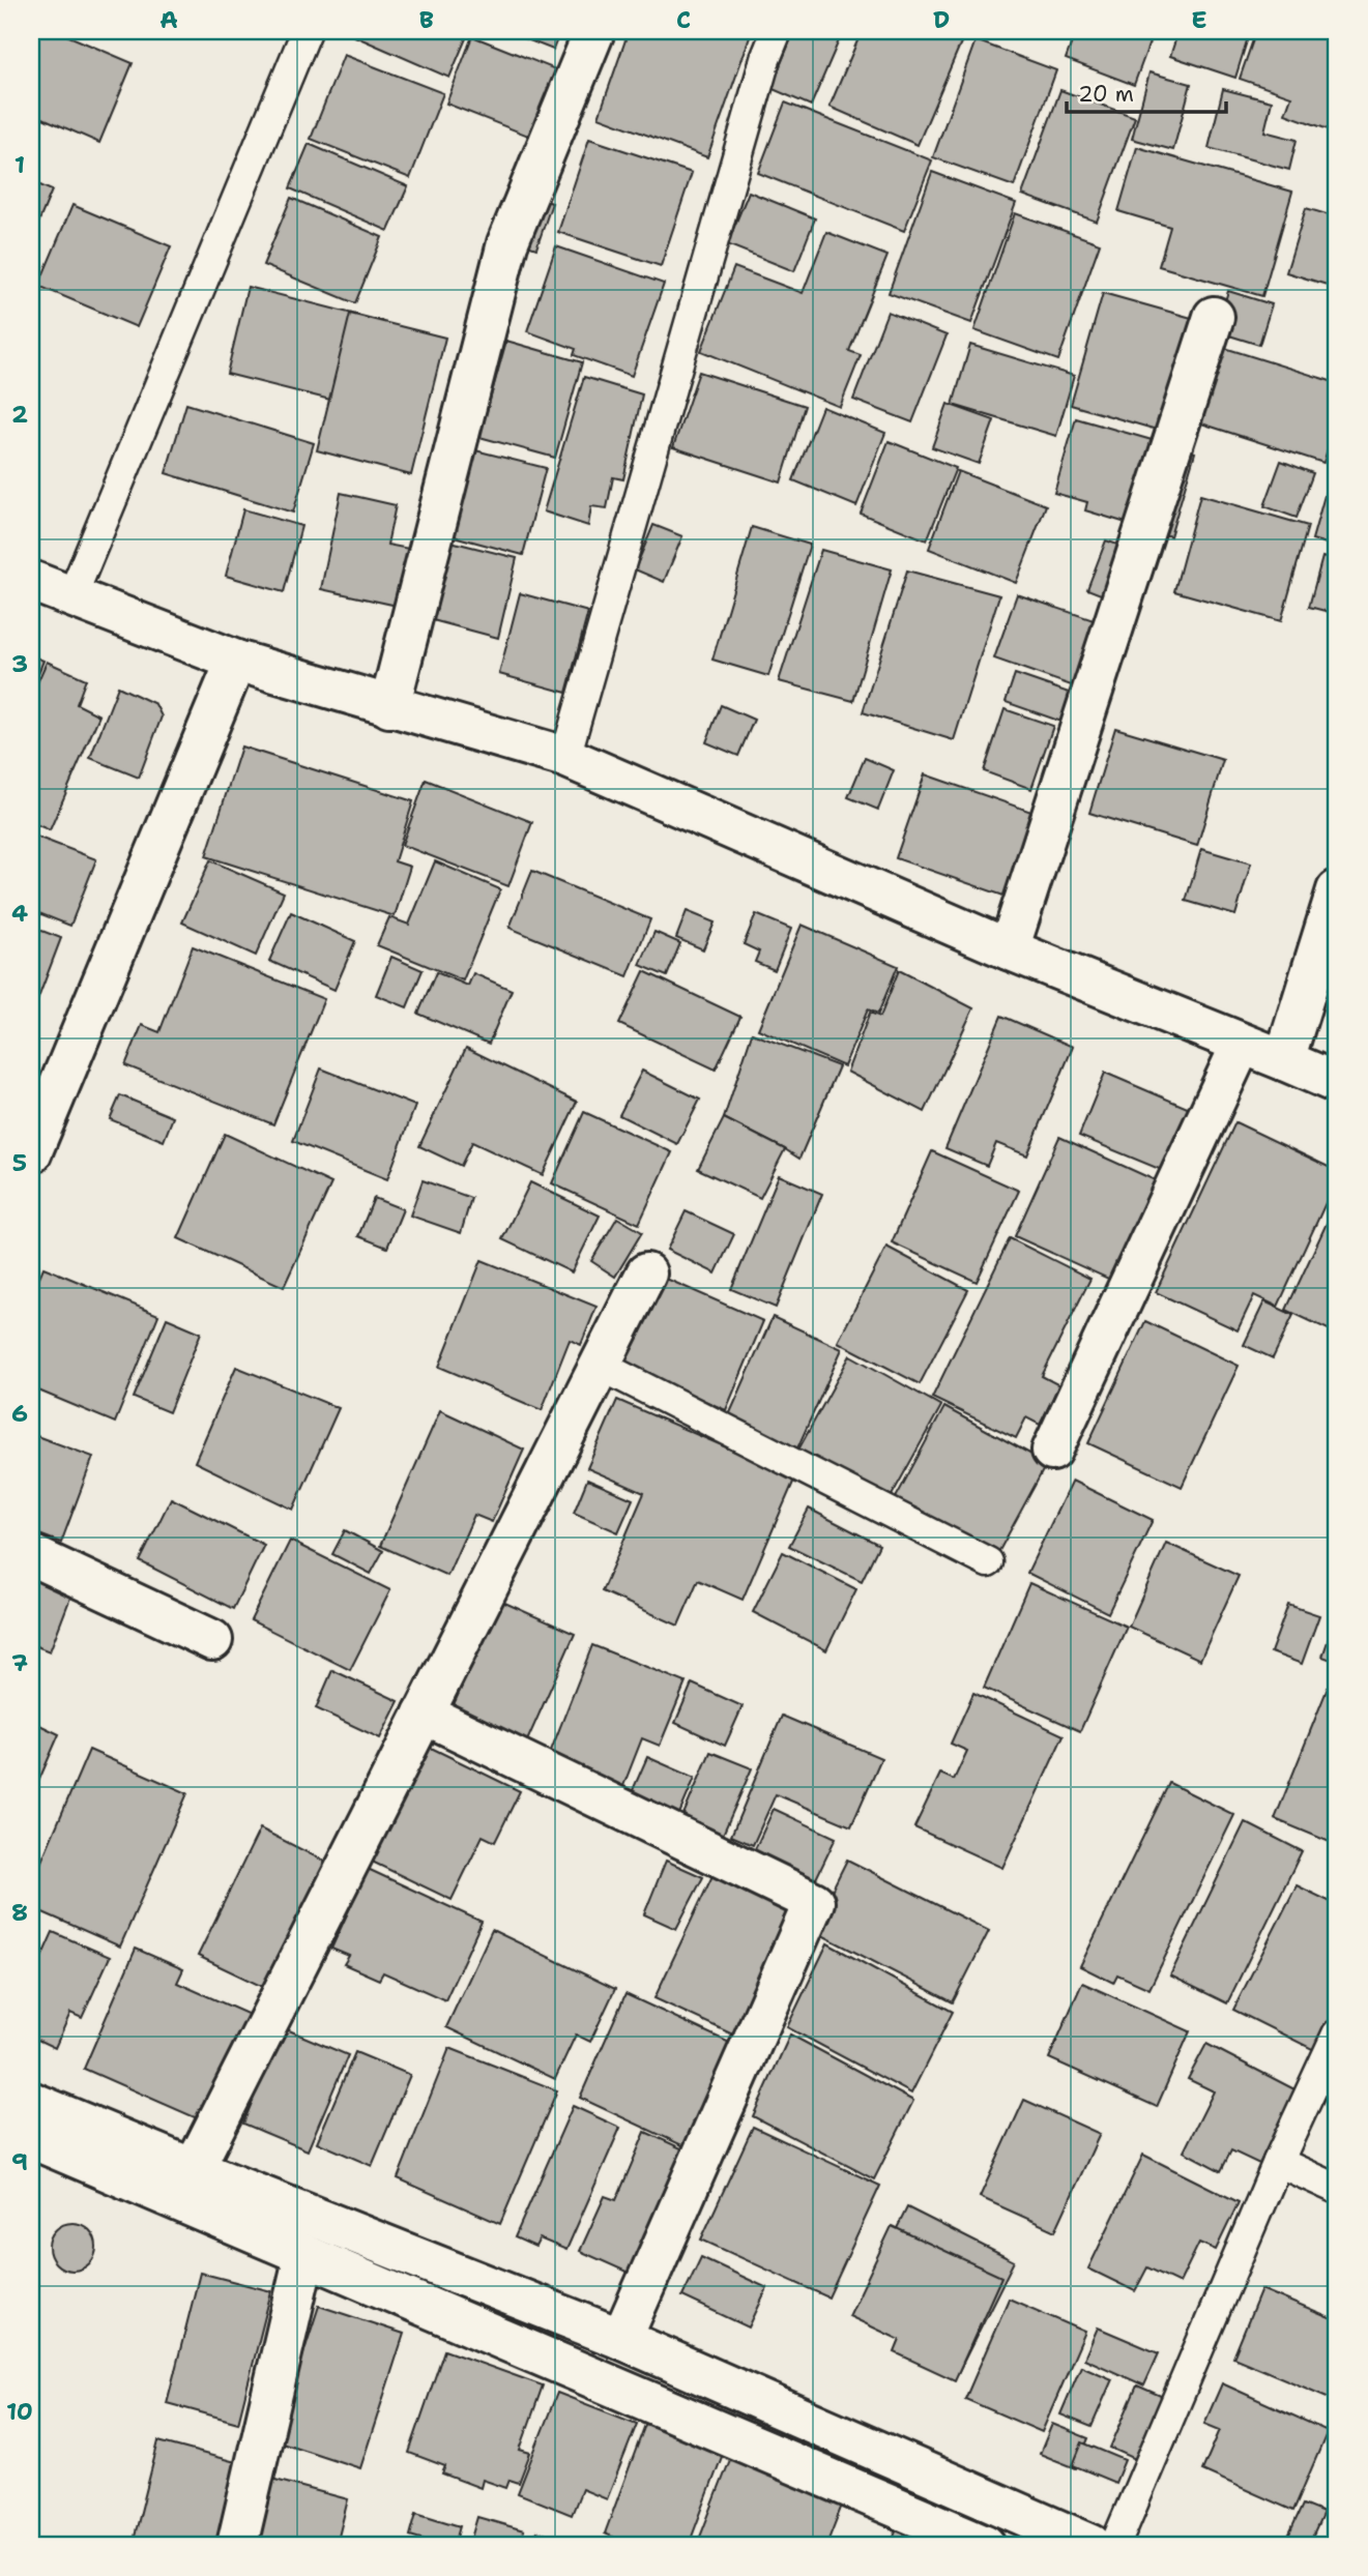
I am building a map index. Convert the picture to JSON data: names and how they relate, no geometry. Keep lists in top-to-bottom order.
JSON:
{
  "scale_bar": "20 m",
  "grid": {
    "columns": [
      "A",
      "B",
      "C",
      "D",
      "E"
    ],
    "rows": [
      "1",
      "2",
      "3",
      "4",
      "5",
      "6",
      "7",
      "8",
      "9",
      "10"
    ]
  }
}
